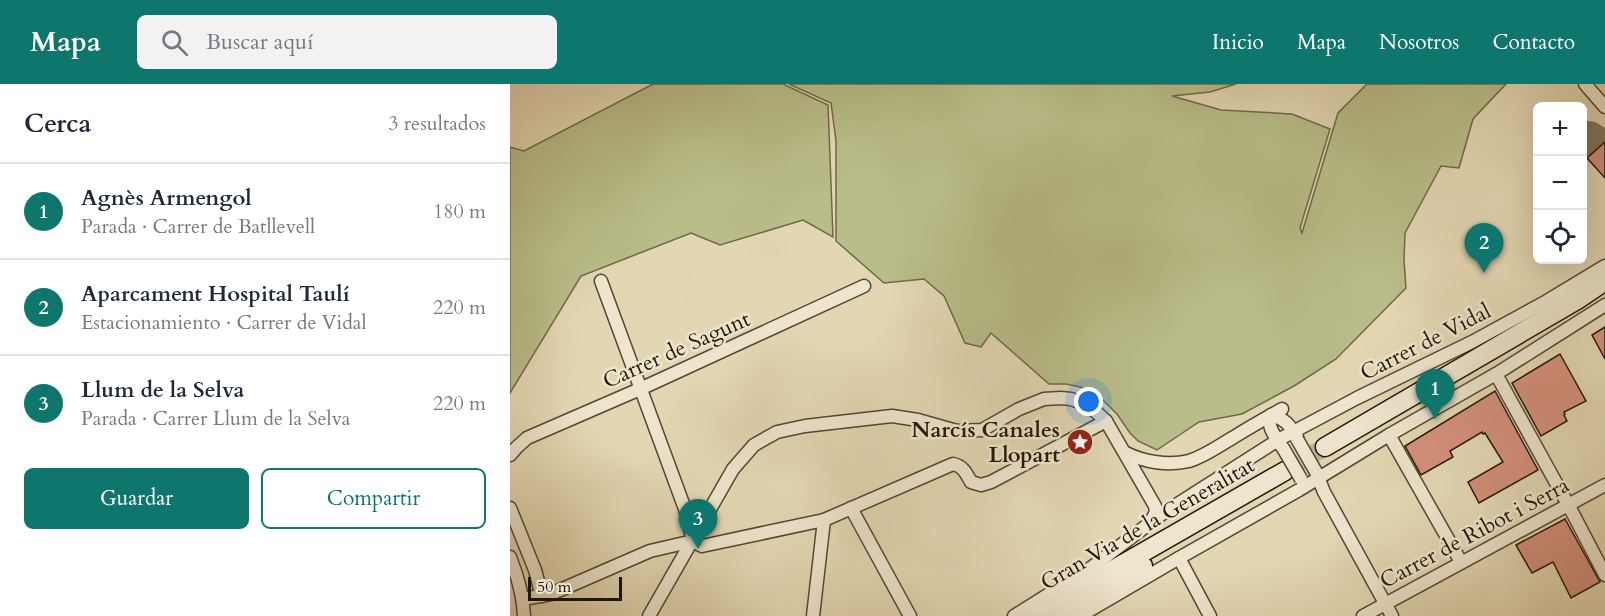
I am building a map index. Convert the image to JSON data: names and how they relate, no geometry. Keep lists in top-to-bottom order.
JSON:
{
  "streets": {
    "street": [
      "Carrer de Vidal",
      "Carrer de Sagunt",
      "Gran Via de la Generalitat",
      "Carrer de Ribot i Serra"
    ]
  },
  "places": {
    "place": ["Narcís Canales Llopart"]
  },
  "scale_bar": "50 m",
  "page": {
    "header": "Mapa",
    "search": "Buscar aquí",
    "nav": [
      "Inicio",
      "Mapa",
      "Nosotros",
      "Contacto"
    ],
    "heading": ["Cerca", "3 resultados"],
    "map_buttons": ["+", "−"],
    "list": [
      {
        "mark": "1",
        "name": "Agnès Armengol",
        "note": "Parada · Carrer de Batllevell",
        "value": "180 m"
      },
      {
        "mark": "2",
        "name": "Aparcament Hospital Taulí",
        "note": "Estacionamiento · Carrer de Vidal",
        "value": "220 m"
      },
      {
        "mark": "3",
        "name": "Llum de la Selva",
        "note": "Parada · Carrer Llum de la Selva",
        "value": "220 m"
      }
    ],
    "pins": ["2", "1", "3"],
    "buttons": ["Guardar", "Compartir"],
    "scale": "50 m"
  }
}
